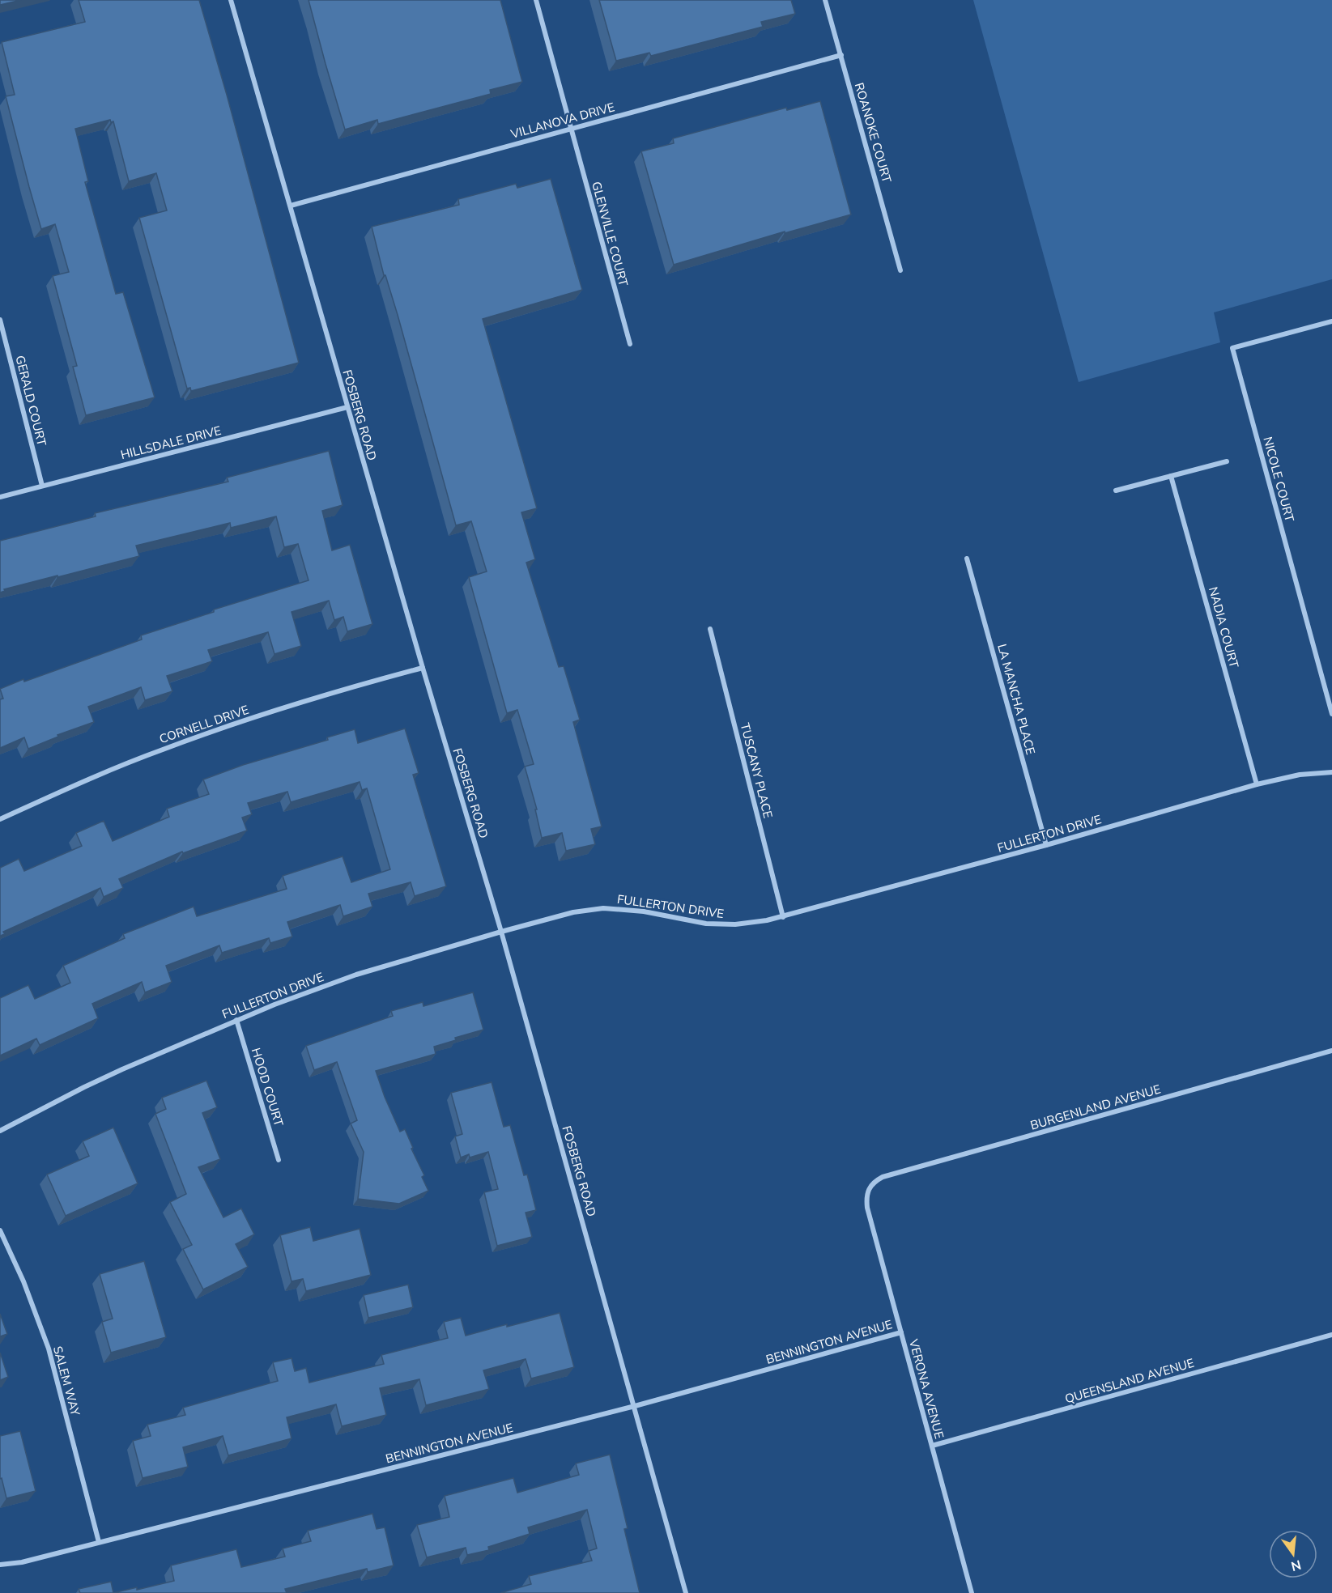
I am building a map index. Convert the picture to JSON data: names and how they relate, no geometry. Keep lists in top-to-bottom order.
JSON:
{
  "streets": {
    "street": [
      "VILLANOVA DRIVE",
      "ROANOKE COURT",
      "GLENVILLE COURT",
      "GERALD COURT",
      "FOSBERG ROAD",
      "HILLSDALE DRIVE",
      "NICOLE COURT",
      "NADIA COURT",
      "LA MANCHA PLACE",
      "CORNELL DRIVE",
      "TUSCANY PLACE",
      "FULLERTON DRIVE",
      "HOOD COURT",
      "BURGENLAND AVENUE",
      "BENNINGTON AVENUE",
      "SALEM WAY",
      "QUEENSLAND AVENUE",
      "VERONA AVENUE"
    ]
  },
  "crossings": [
    ["VILLANOVA DRIVE", "ROANOKE COURT"],
    ["VILLANOVA DRIVE", "GLENVILLE COURT"],
    ["VILLANOVA DRIVE", "FOSBERG ROAD"],
    ["GERALD COURT", "HILLSDALE DRIVE"],
    ["FOSBERG ROAD", "HILLSDALE DRIVE"],
    ["FOSBERG ROAD", "CORNELL DRIVE"],
    ["FOSBERG ROAD", "FULLERTON DRIVE"],
    ["FOSBERG ROAD", "BENNINGTON AVENUE"],
    ["NADIA COURT", "FULLERTON DRIVE"],
    ["LA MANCHA PLACE", "FULLERTON DRIVE"],
    ["TUSCANY PLACE", "FULLERTON DRIVE"],
    ["FULLERTON DRIVE", "HOOD COURT"],
    ["BURGENLAND AVENUE", "VERONA AVENUE"],
    ["BENNINGTON AVENUE", "SALEM WAY"],
    ["BENNINGTON AVENUE", "VERONA AVENUE"],
    ["QUEENSLAND AVENUE", "VERONA AVENUE"]
  ],
  "north": "bottom"
}
